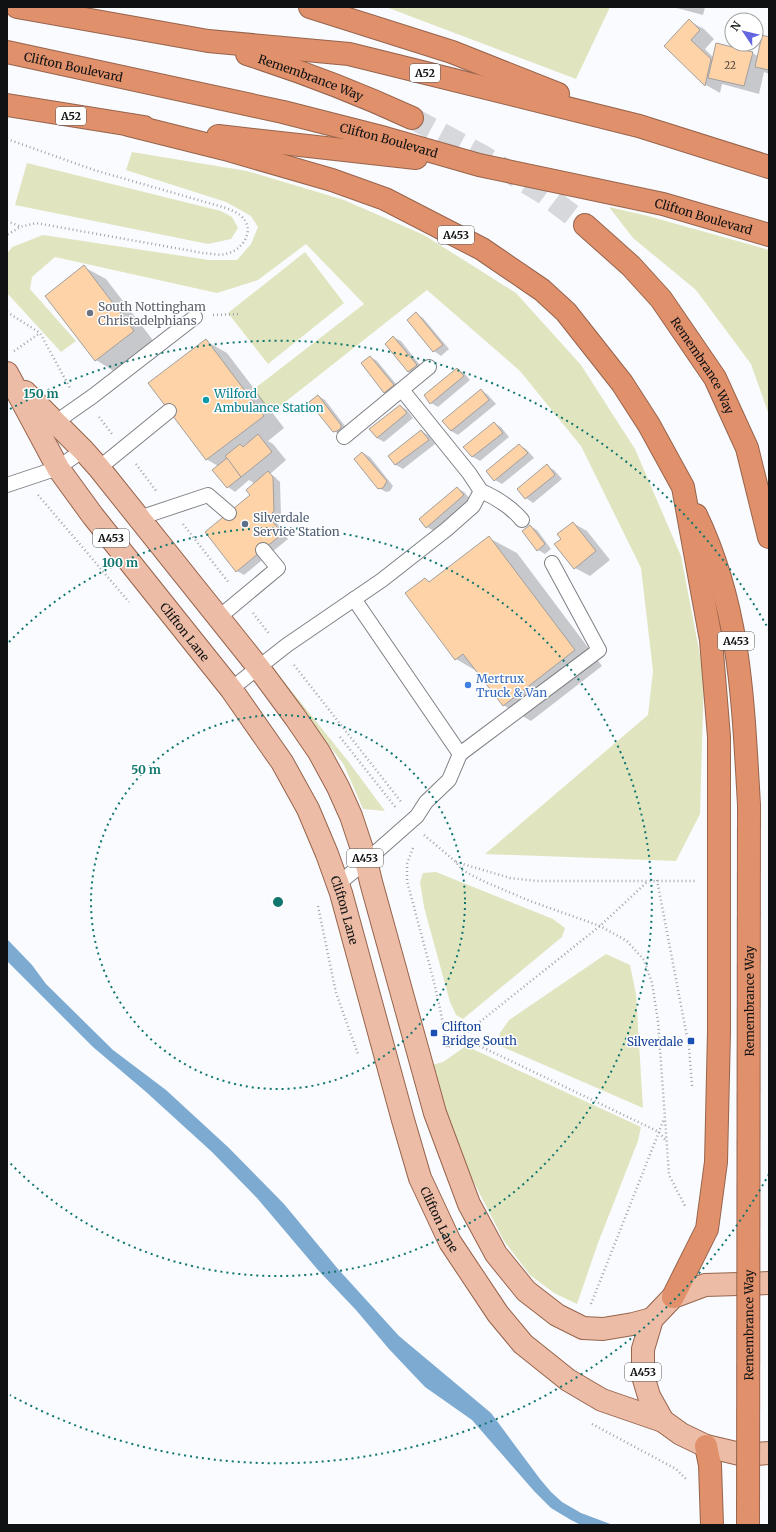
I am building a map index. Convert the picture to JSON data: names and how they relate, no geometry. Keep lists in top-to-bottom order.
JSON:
{
  "streets": {
    "highway": [
      "Clifton Boulevard",
      "A52",
      "Remembrance Way",
      "A453"
    ],
    "main road": ["Clifton Lane"]
  },
  "crossings": [
    ["Clifton Boulevard", "A52"],
    ["A52", "Remembrance Way"],
    ["A52", "A453"],
    ["Remembrance Way", "A453"],
    ["A453", "Clifton Lane"]
  ],
  "places": {
    "other": [
      "South Nottingham Christadelphians",
      "Wilford Ambulance Station",
      "Silverdale Service Station",
      "Mertrux Truck & Van"
    ],
    "transit": ["Clifton Bridge South", "Silverdale"]
  },
  "house_numbers": ["22"],
  "north": "top left",
  "rings": ["150 m", "100 m", "50 m"]
}
